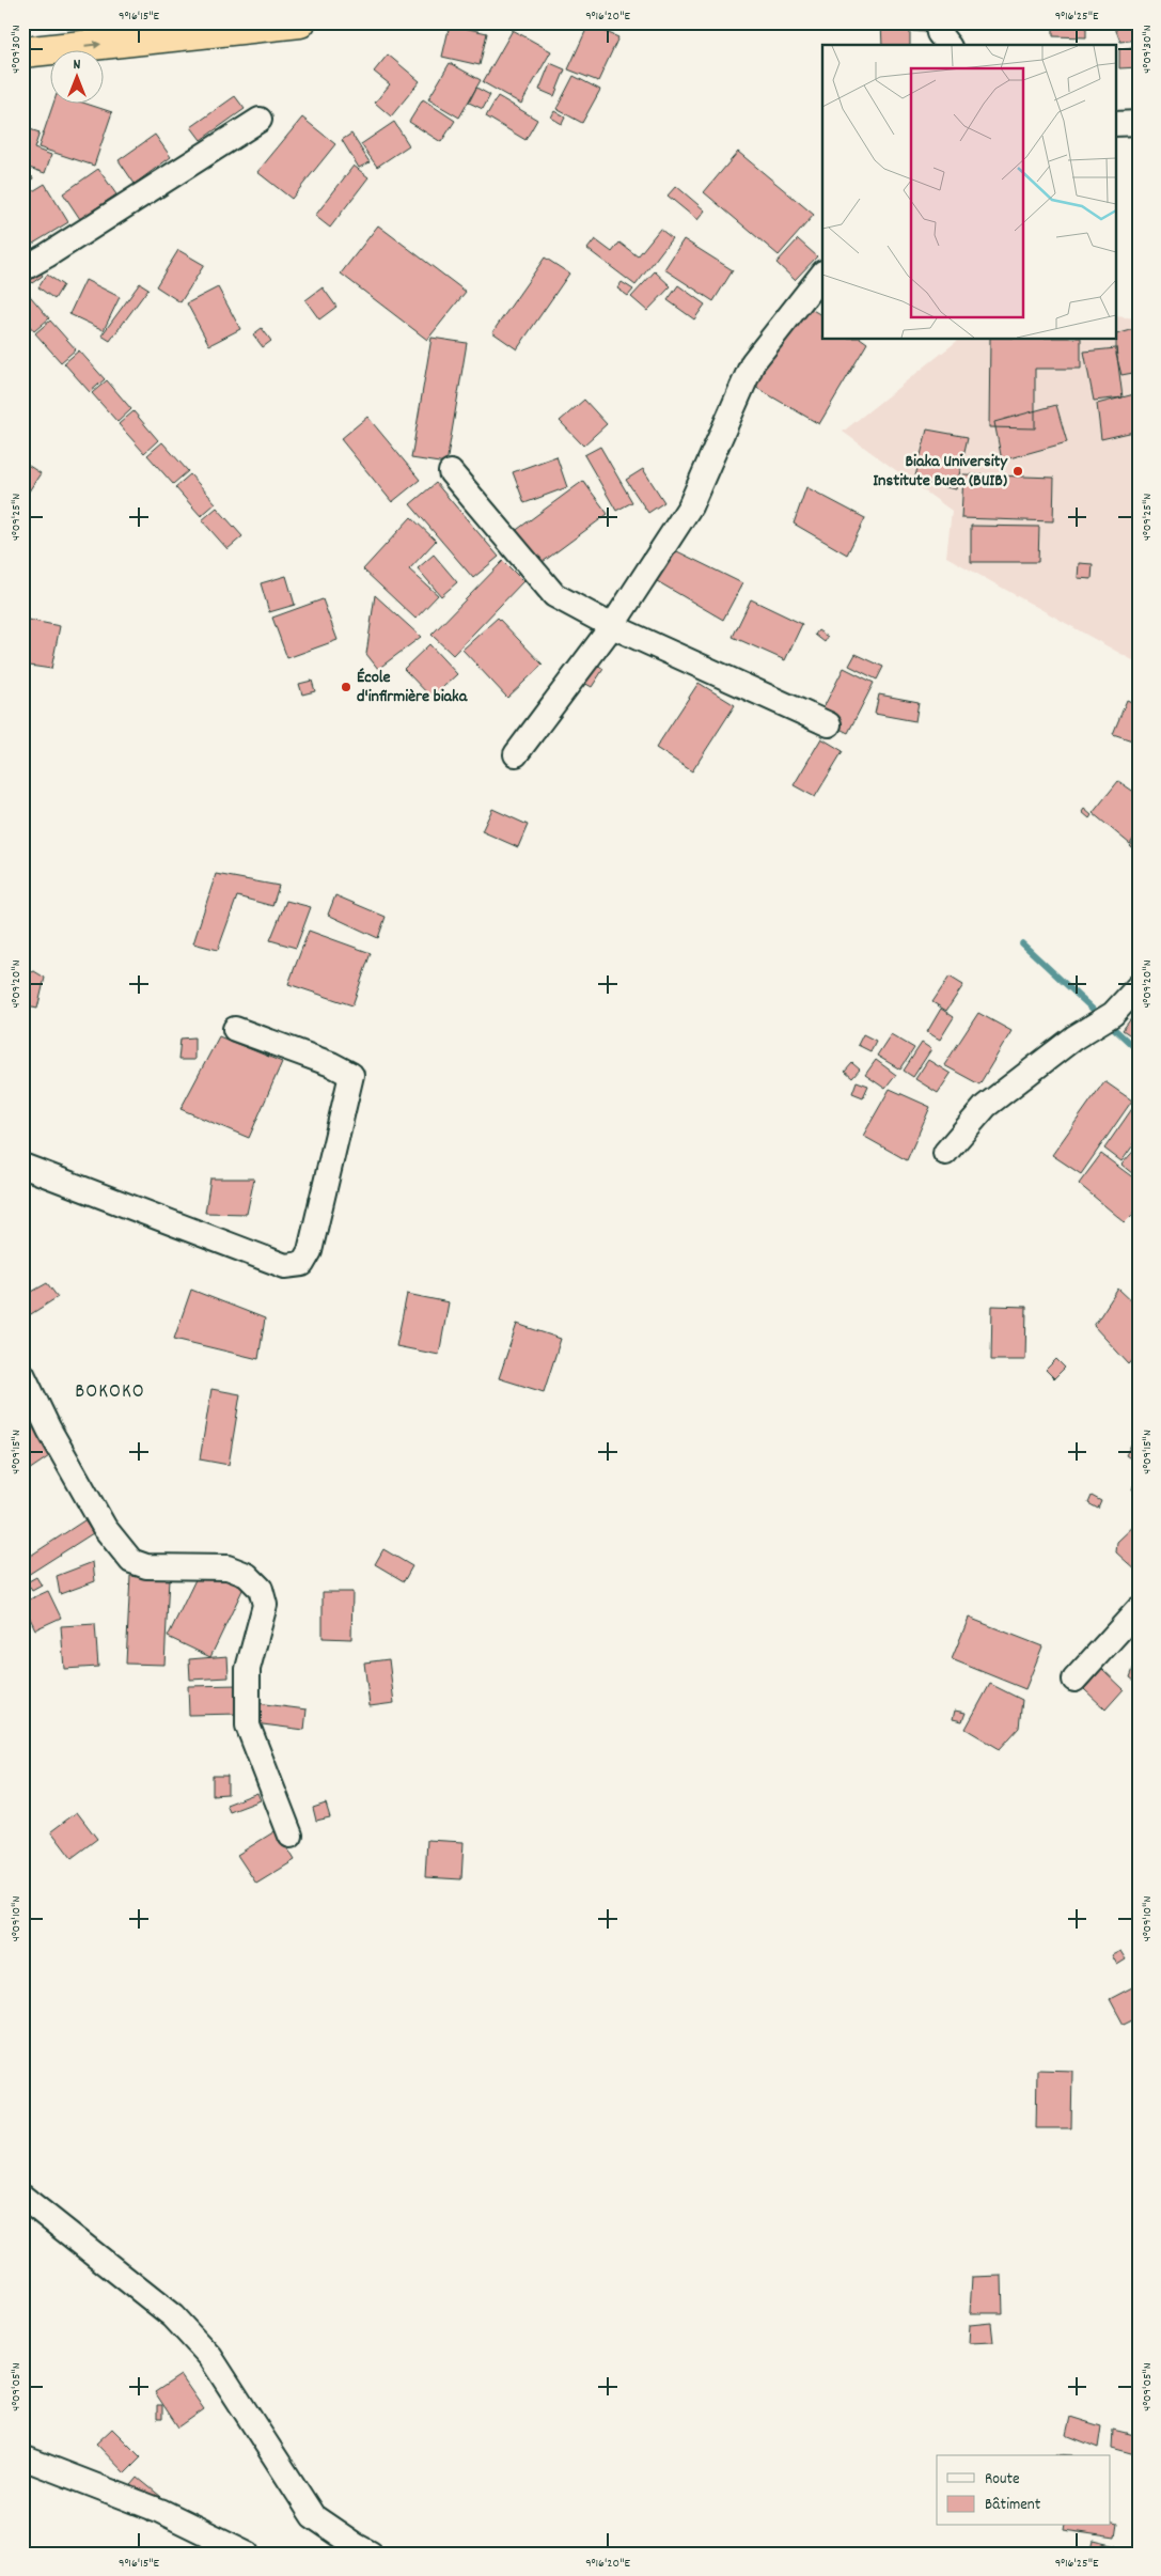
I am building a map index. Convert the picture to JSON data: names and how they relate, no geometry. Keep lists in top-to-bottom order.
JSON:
{
  "districts": ["BOKOKO"],
  "places": ["Biaka University Institute Buea (BUIB)", "École d'infirmière biaka"],
  "legend": ["Route", "Bâtiment"],
  "north": "top",
  "coordinates": [
    "9°16'15\"E",
    "9°16'20\"E",
    "9°16'25\"E",
    "4°09'30\"N",
    "4°09'25\"N",
    "4°09'20\"N",
    "4°09'15\"N",
    "4°09'10\"N",
    "4°09'05\"N"
  ]
}
